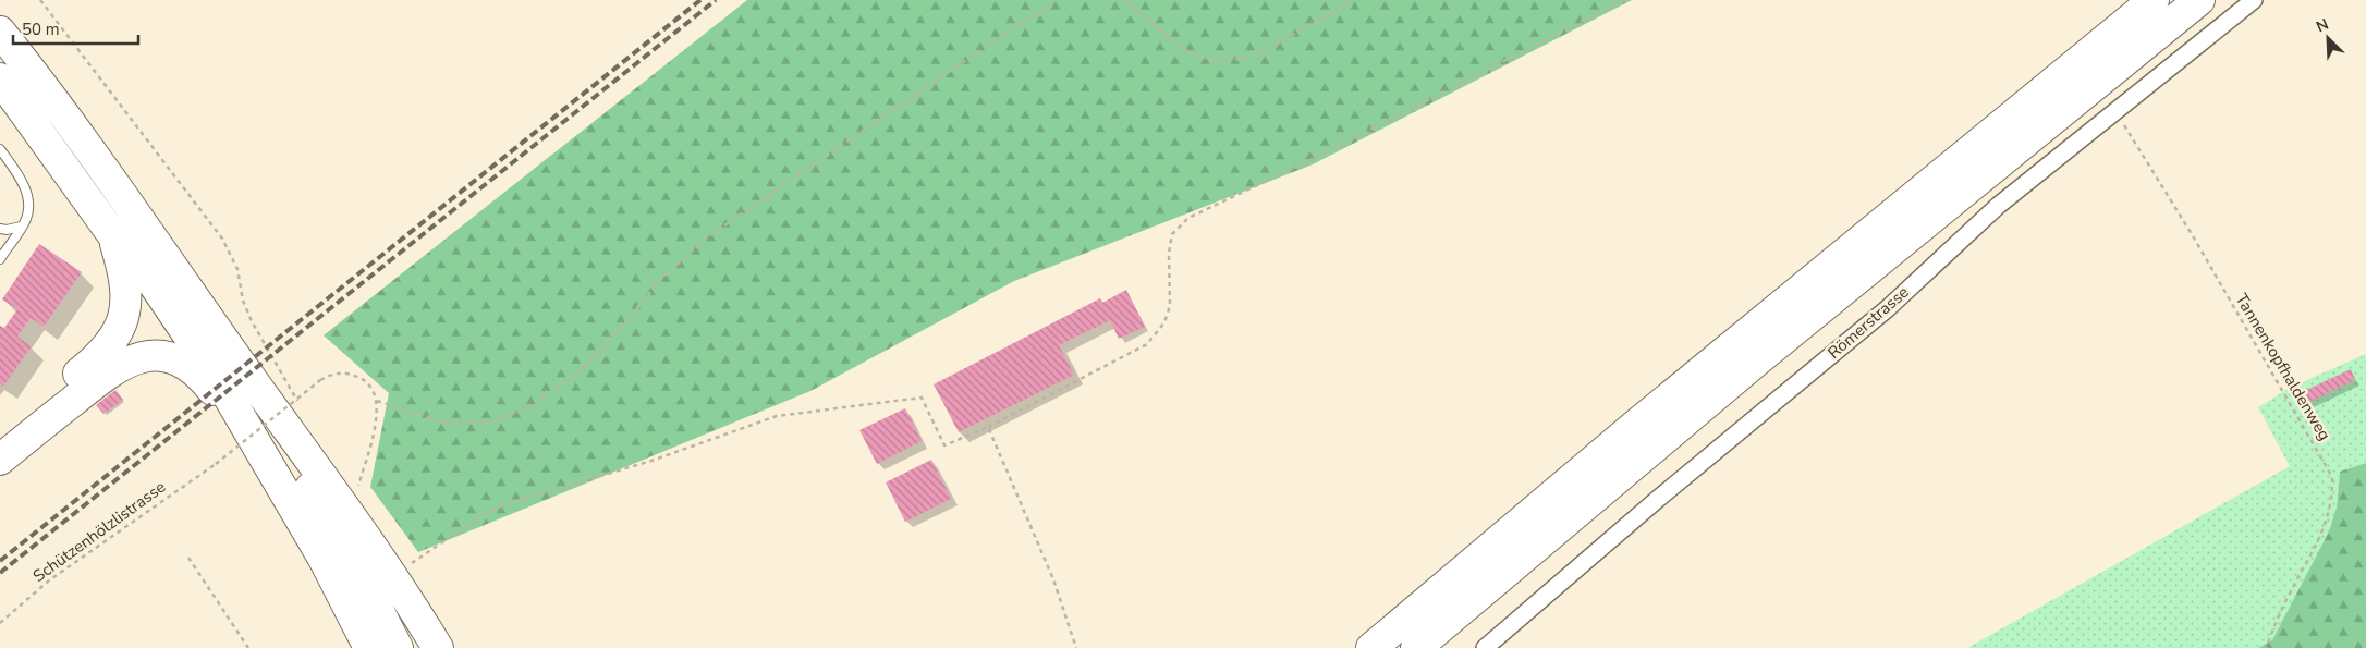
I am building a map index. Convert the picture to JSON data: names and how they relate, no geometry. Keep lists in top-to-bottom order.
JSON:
{
  "streets": {
    "street": ["Römerstrasse"],
    "path": ["Tannenkopfhaldenweg", "Schützenhölzlistrasse"]
  },
  "crossings": [
    ["Römerstrasse", "Tannenkopfhaldenweg"]
  ],
  "scale_bar": "50 m",
  "north": "top left"
}
